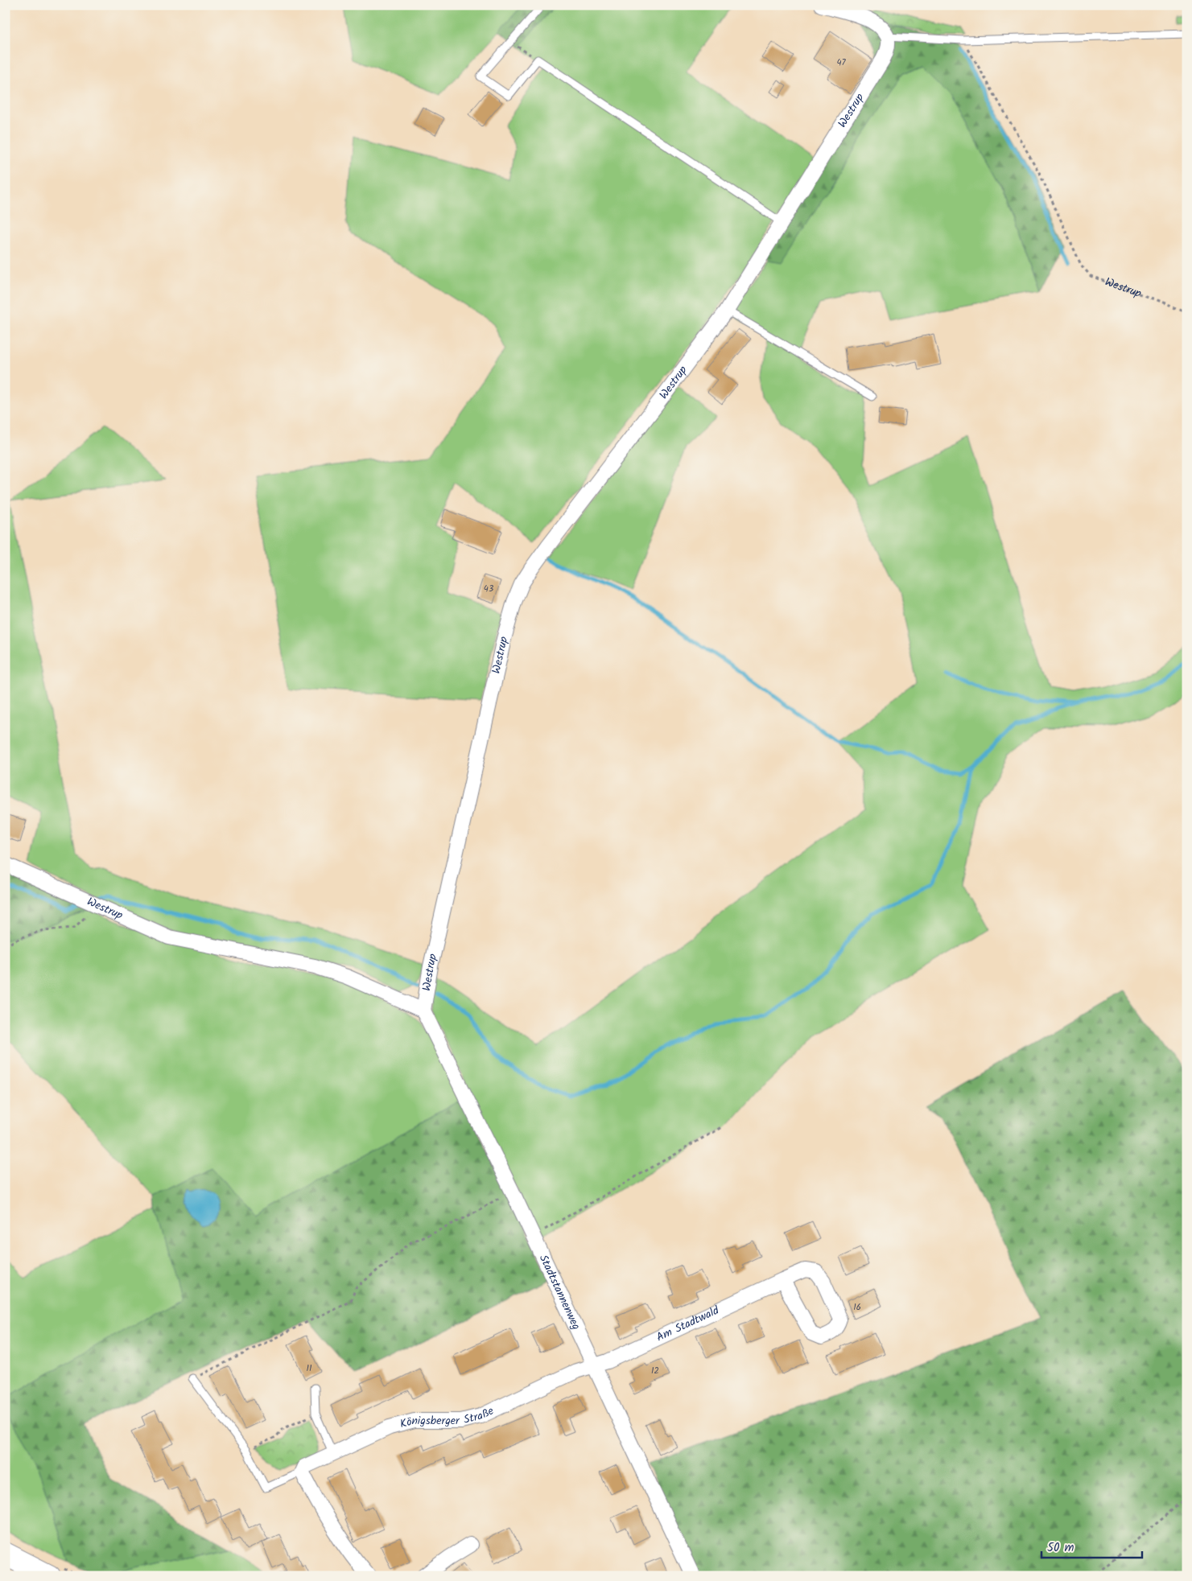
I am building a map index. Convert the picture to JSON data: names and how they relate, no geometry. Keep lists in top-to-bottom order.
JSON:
{
  "streets": {
    "street": [
      "Westrup",
      "Stadtstannenweg",
      "Am Stadtwald",
      "Königsberger Straße"
    ]
  },
  "crossings": [
    ["Westrup", "Stadtstannenweg"],
    ["Stadtstannenweg", "Am Stadtwald"],
    ["Stadtstannenweg", "Königsberger Straße"],
    ["Am Stadtwald", "Königsberger Straße"]
  ],
  "house_numbers": [
    "47",
    "43",
    "16",
    "11",
    "12"
  ],
  "scale_bar": "50 m"
}
